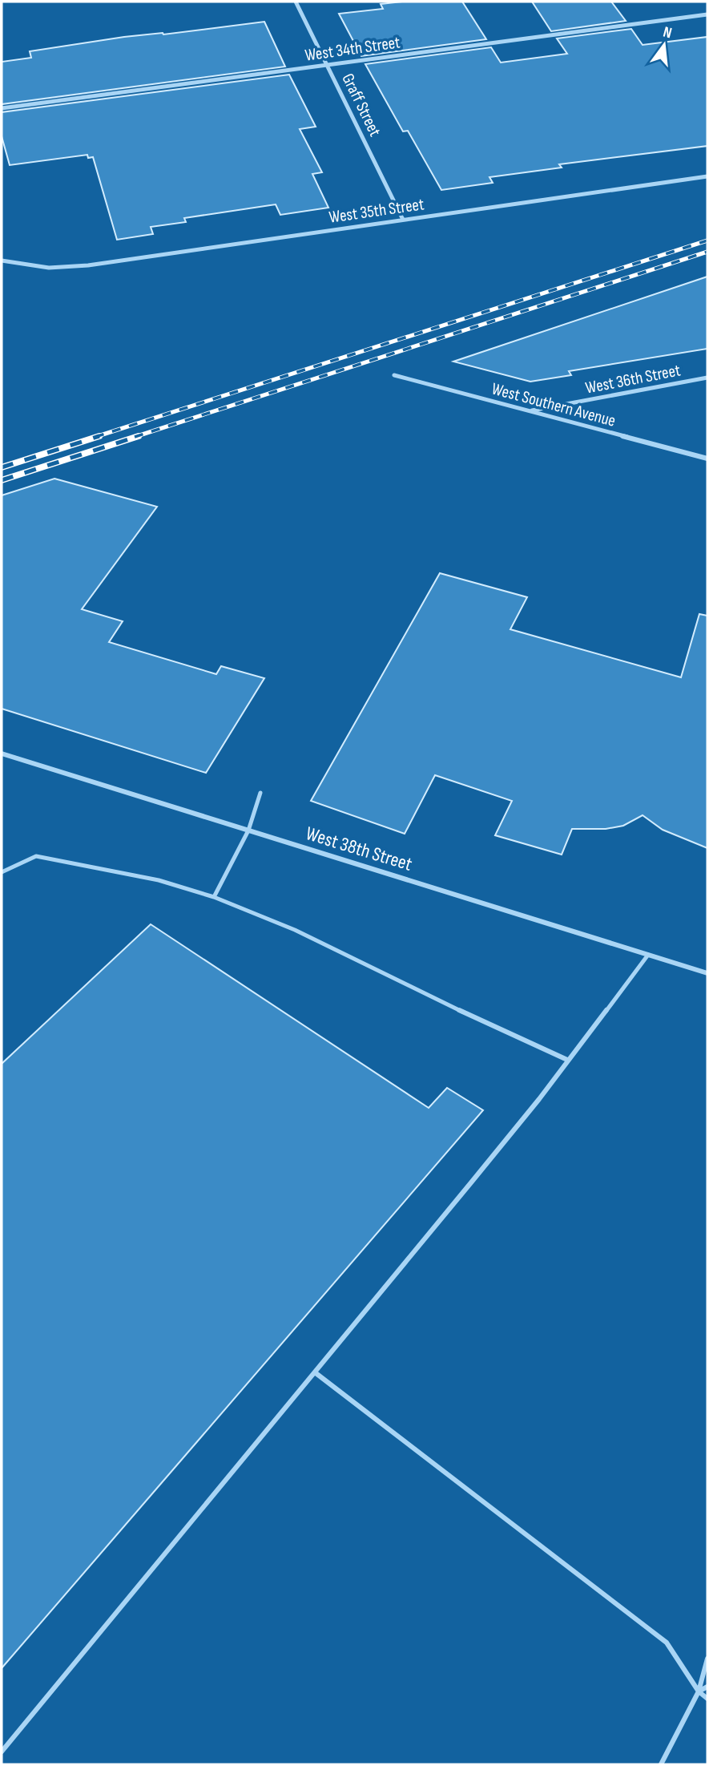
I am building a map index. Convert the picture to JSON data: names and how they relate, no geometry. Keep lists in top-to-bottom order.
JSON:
{
  "streets": {
    "street": [
      "West 34th Street",
      "Graff Street",
      "West 35th Street",
      "West 36th Street",
      "West Southern Avenue",
      "West 38th Street"
    ]
  },
  "crossings": [
    ["West 34th Street", "Graff Street"],
    ["Graff Street", "West 35th Street"],
    ["West 36th Street", "West Southern Avenue"]
  ],
  "north": "top"
}
